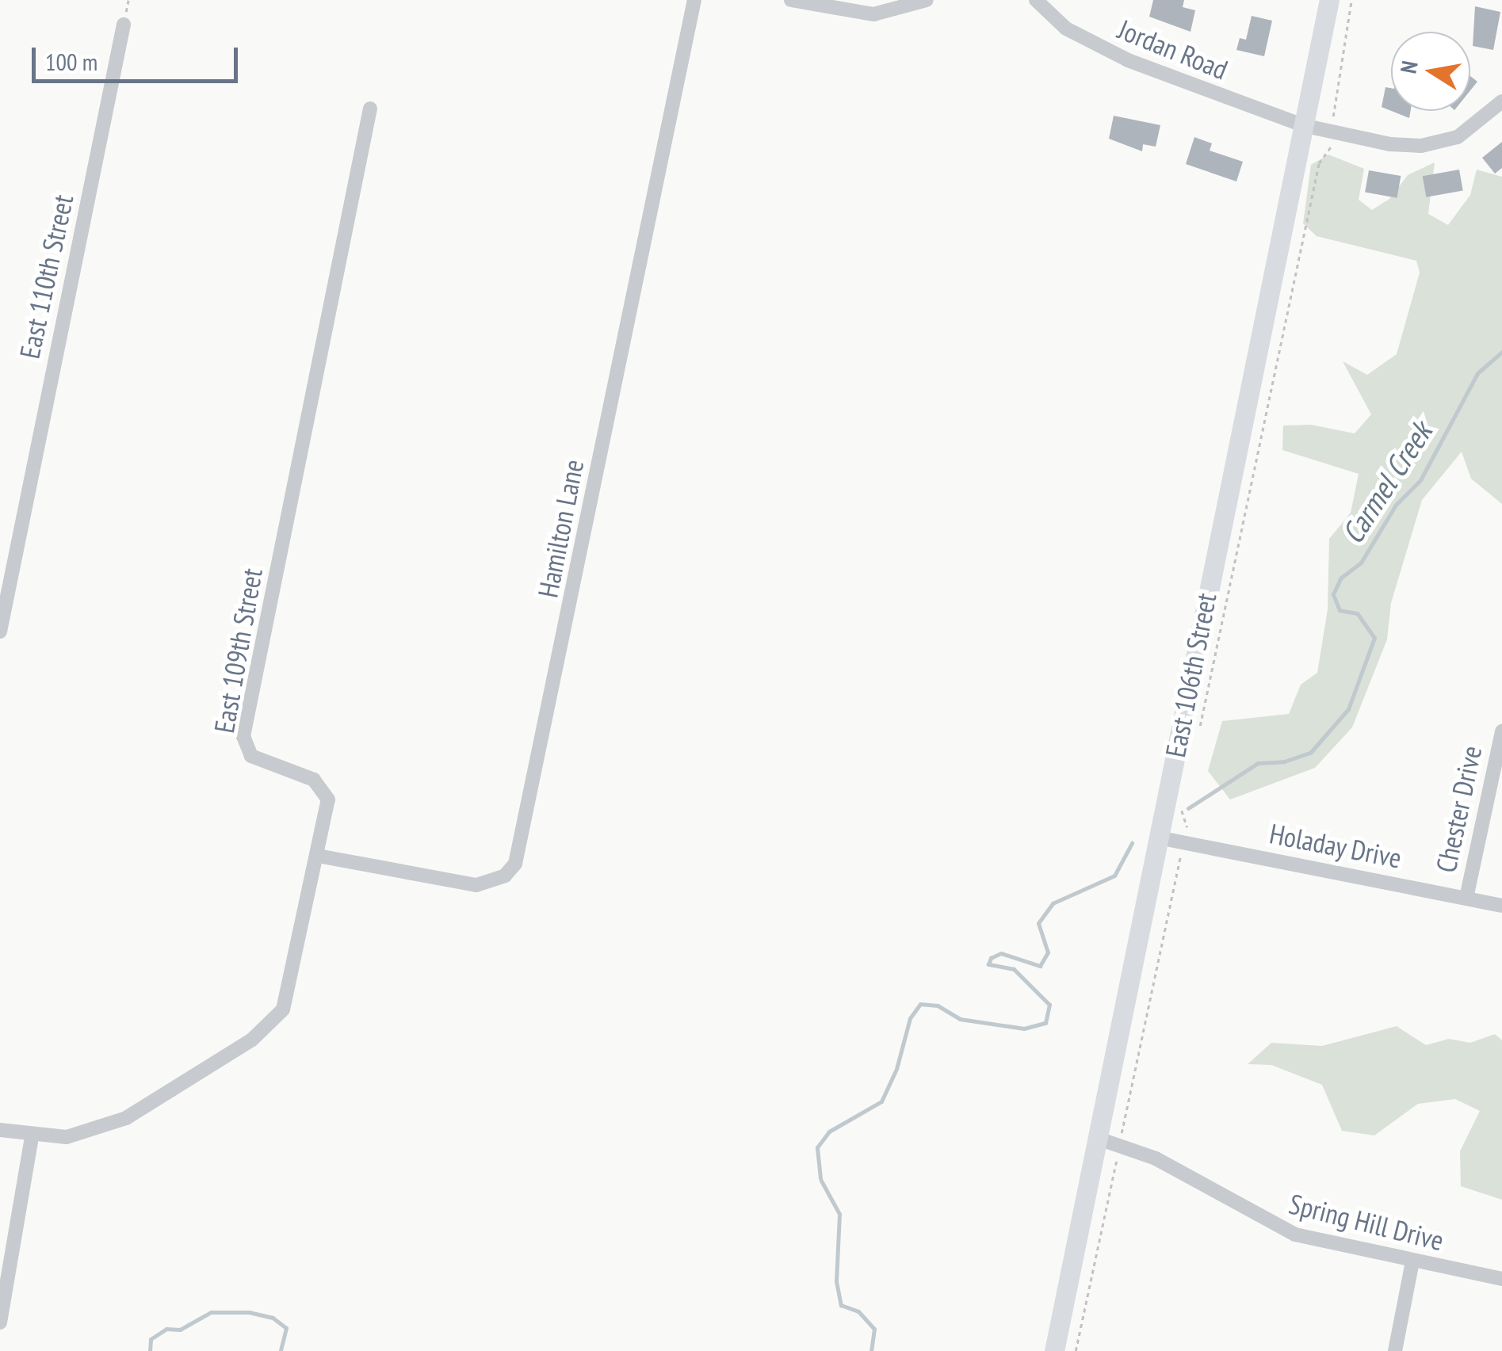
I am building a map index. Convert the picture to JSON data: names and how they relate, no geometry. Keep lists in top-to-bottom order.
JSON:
{
  "streets": {
    "street": [
      "Jordan Road",
      "East 110th Street",
      "Hamilton Lane",
      "East 109th Street",
      "East 106th Street",
      "Chester Drive",
      "Holaday Drive",
      "Spring Hill Drive"
    ]
  },
  "crossings": [
    ["Jordan Road", "East 106th Street"],
    ["Hamilton Lane", "East 109th Street"],
    ["East 106th Street", "Holaday Drive"],
    ["East 106th Street", "Spring Hill Drive"],
    ["Chester Drive", "Holaday Drive"]
  ],
  "water": ["Carmel Creek"],
  "scale_bar": "100 m",
  "north": "left"
}
